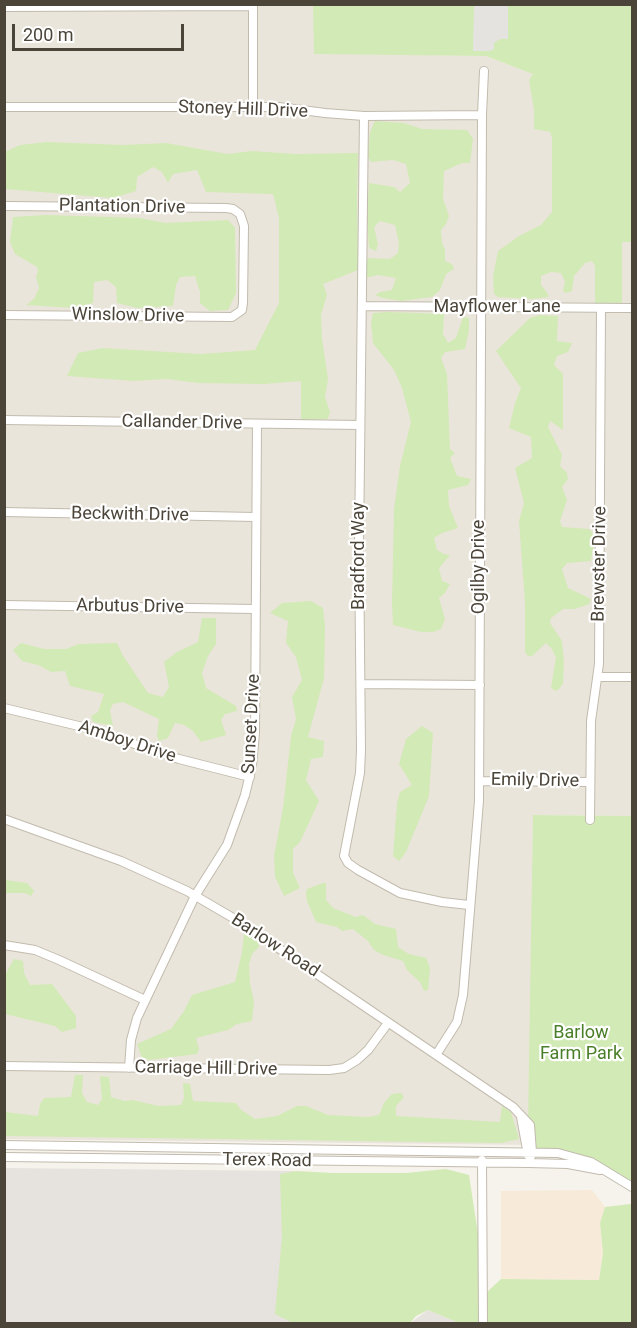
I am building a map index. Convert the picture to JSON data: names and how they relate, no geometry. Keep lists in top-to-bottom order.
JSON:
{
  "streets": {
    "street": [
      "Stoney Hill Drive",
      "Plantation Drive",
      "Mayflower Lane",
      "Winslow Drive",
      "Callander Drive",
      "Beckwith Drive",
      "Bradford Way",
      "Brewster Drive",
      "Ogilby Drive",
      "Arbutus Drive",
      "Sunset Drive",
      "Amboy Drive",
      "Emily Drive",
      "Barlow Road",
      "Carriage Hill Drive",
      "Terex Road"
    ]
  },
  "crossings": [
    ["Stoney Hill Drive", "Bradford Way"],
    ["Stoney Hill Drive", "Ogilby Drive"],
    ["Plantation Drive", "Winslow Drive"],
    ["Mayflower Lane", "Bradford Way"],
    ["Mayflower Lane", "Brewster Drive"],
    ["Mayflower Lane", "Ogilby Drive"],
    ["Callander Drive", "Bradford Way"],
    ["Callander Drive", "Sunset Drive"],
    ["Beckwith Drive", "Sunset Drive"],
    ["Bradford Way", "Ogilby Drive"],
    ["Brewster Drive", "Emily Drive"],
    ["Ogilby Drive", "Emily Drive"],
    ["Ogilby Drive", "Barlow Road"],
    ["Arbutus Drive", "Sunset Drive"],
    ["Sunset Drive", "Amboy Drive"],
    ["Sunset Drive", "Barlow Road"],
    ["Sunset Drive", "Carriage Hill Drive"],
    ["Barlow Road", "Carriage Hill Drive"],
    ["Barlow Road", "Terex Road"]
  ],
  "parks": ["Barlow Farm Park"],
  "scale_bar": "200 m"
}
